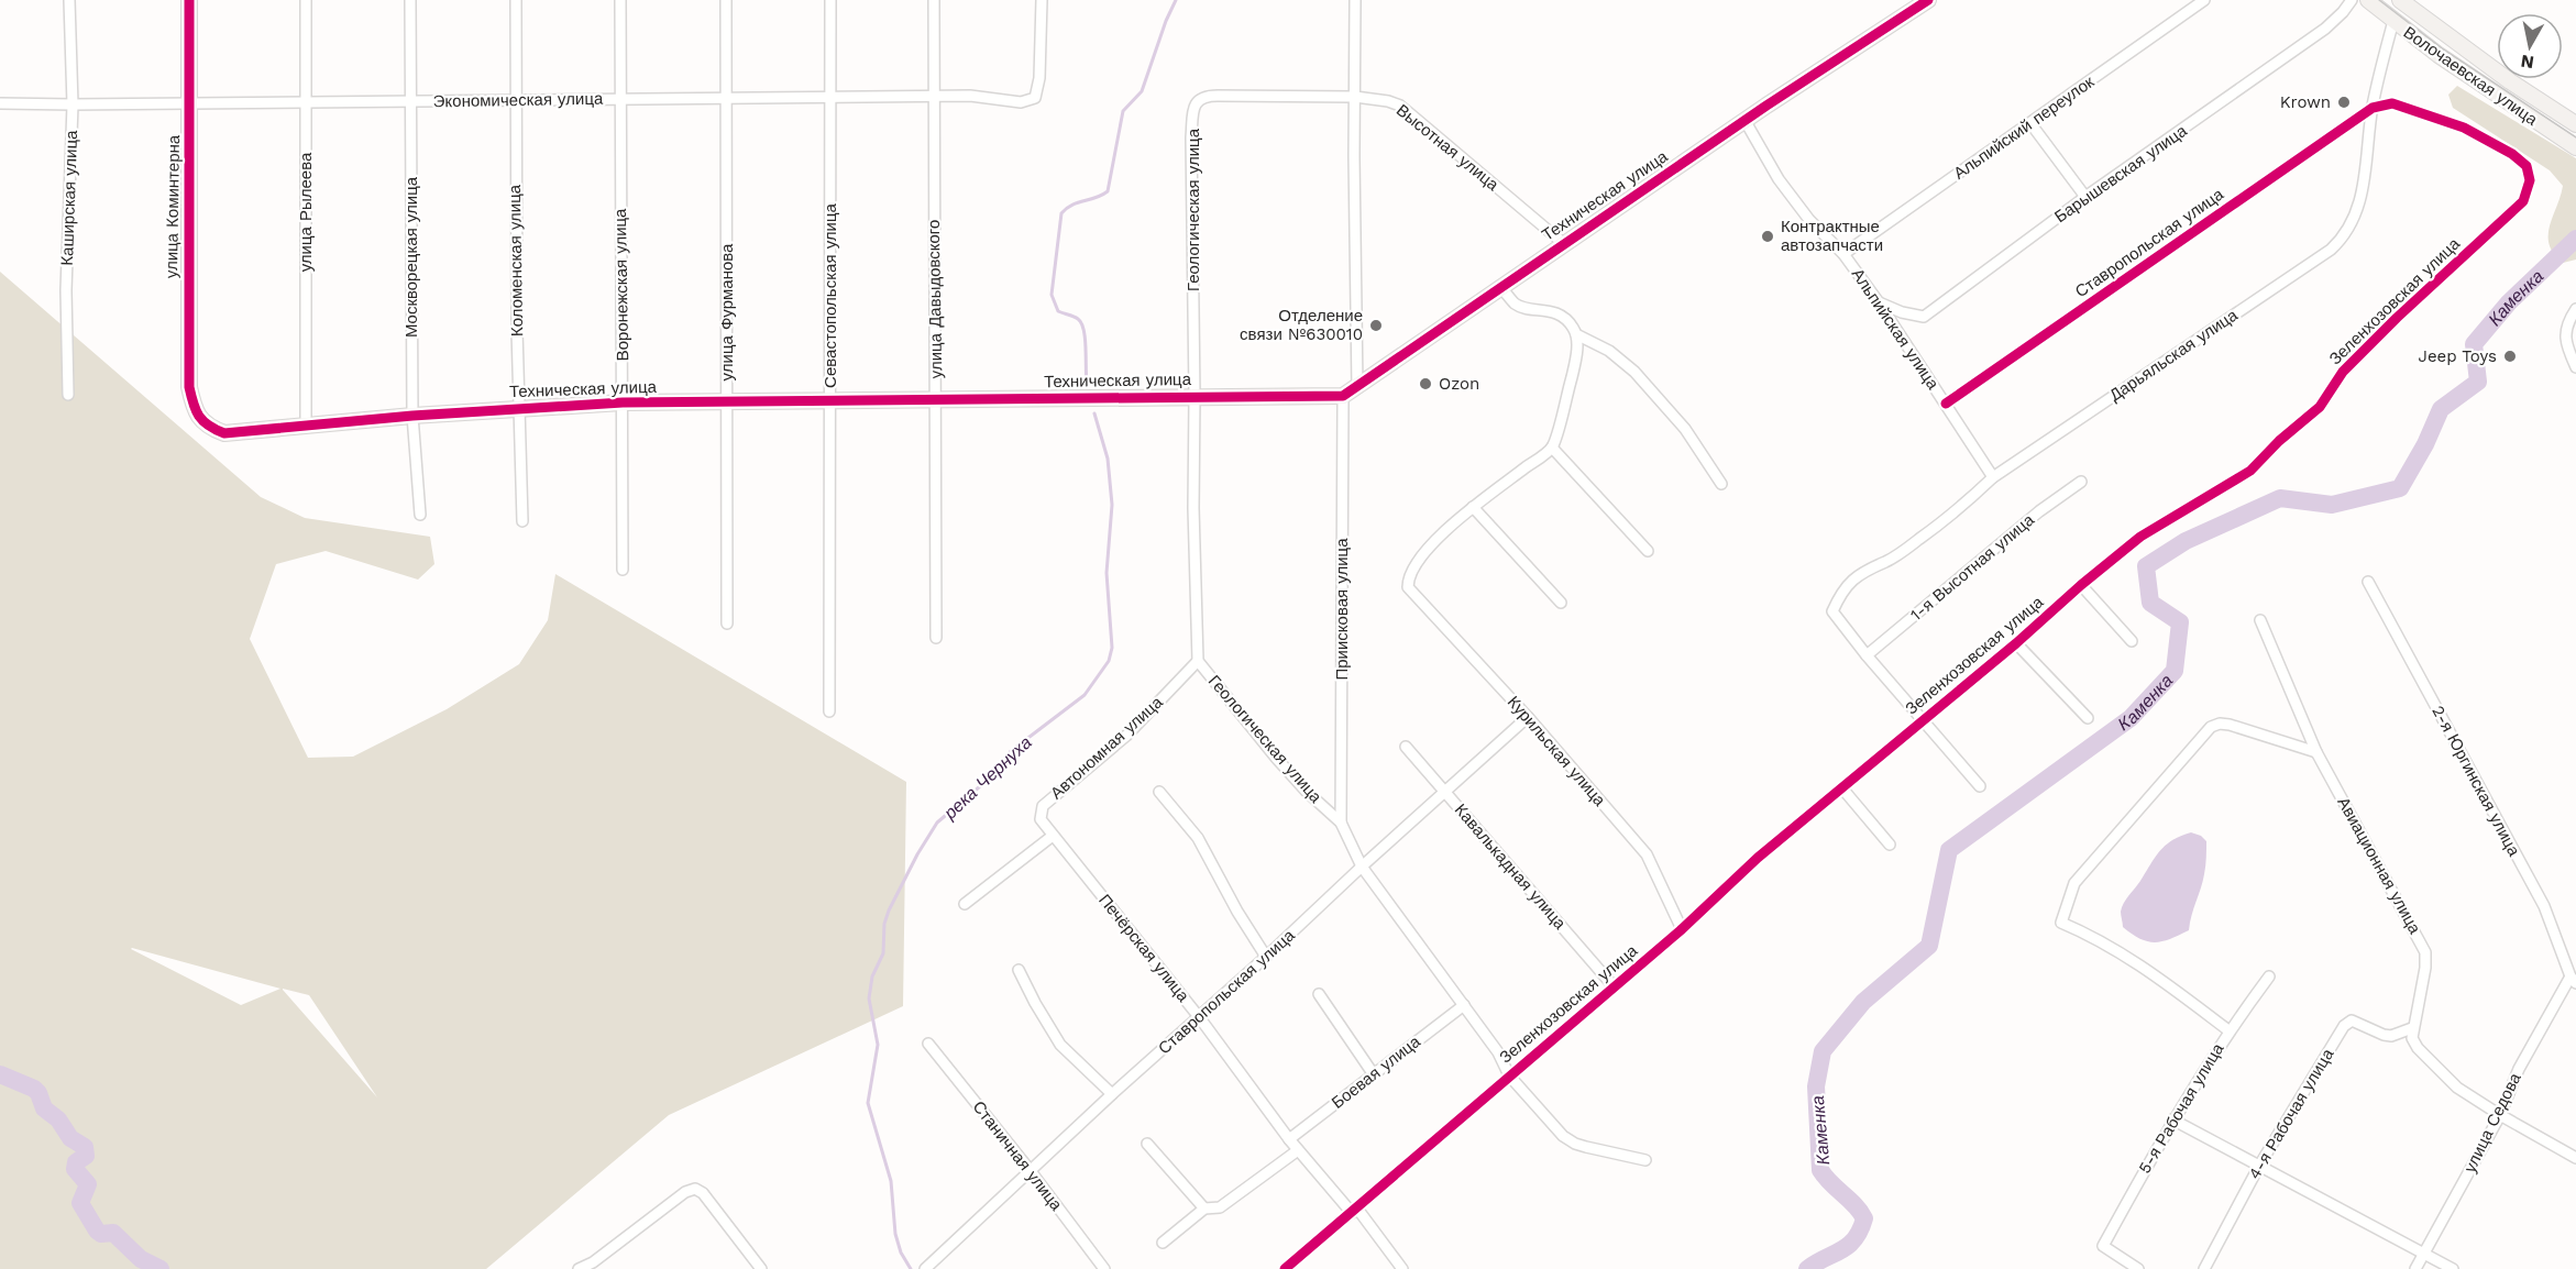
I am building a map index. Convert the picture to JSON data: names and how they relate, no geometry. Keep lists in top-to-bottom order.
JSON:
{
  "streets": {
    "street": [
      "Волочаевская улица",
      "Экономическая улица",
      "Альпийский переулок",
      "Высотная улица",
      "Барышевская улица",
      "Техническая улица",
      "Каширская улица",
      "улица Коминтерна",
      "Геологическая улица",
      "улица Рылеева",
      "Ставропольская улица",
      "Москворецкая улица",
      "Коломенская улица",
      "Воронежская улица",
      "Севастопольская улица",
      "улица Давыдовского",
      "Зеленхозовская улица",
      "улица Фурманова",
      "Альпийская улица",
      "Дарьяльская улица",
      "1-я Высотная улица",
      "Приисковая улица",
      "Автономная улица",
      "Курильская улица",
      "2-я Юргинская улица",
      "Авиационная улица",
      "Кавалькадная улица",
      "Печёрская улица",
      "Боевая улица",
      "5-я Рабочая улица",
      "4-я Рабочая улица",
      "улица Седова",
      "Станичная улица"
    ]
  },
  "crossings": [
    ["Волочаевская улица", "Дарьяльская улица"],
    ["Экономическая улица", "Каширская улица"],
    ["Экономическая улица", "улица Коминтерна"],
    ["Экономическая улица", "улица Рылеева"],
    ["Экономическая улица", "Москворецкая улица"],
    ["Экономическая улица", "Коломенская улица"],
    ["Экономическая улица", "Воронежская улица"],
    ["Экономическая улица", "Севастопольская улица"],
    ["Экономическая улица", "улица Давыдовского"],
    ["Экономическая улица", "улица Фурманова"],
    ["Альпийский переулок", "Альпийская улица"],
    ["Высотная улица", "Техническая улица"],
    ["Высотная улица", "Геологическая улица"],
    ["Барышевская улица", "Альпийская улица"],
    ["Техническая улица", "улица Коминтерна"],
    ["Техническая улица", "Геологическая улица"],
    ["Техническая улица", "улица Рылеева"],
    ["Техническая улица", "Москворецкая улица"],
    ["Техническая улица", "Коломенская улица"],
    ["Техническая улица", "Воронежская улица"],
    ["Техническая улица", "Севастопольская улица"],
    ["Техническая улица", "улица Давыдовского"],
    ["Техническая улица", "улица Фурманова"],
    ["Техническая улица", "Альпийская улица"],
    ["Техническая улица", "Приисковая улица"],
    ["Геологическая улица", "Ставропольская улица"],
    ["Геологическая улица", "Зеленхозовская улица"],
    ["Геологическая улица", "Приисковая улица"],
    ["Геологическая улица", "Автономная улица"],
    ["Геологическая улица", "Боевая улица"],
    ["Ставропольская улица", "Зеленхозовская улица"],
    ["Ставропольская улица", "Альпийская улица"],
    ["Ставропольская улица", "Дарьяльская улица"],
    ["Ставропольская улица", "Курильская улица"],
    ["Ставропольская улица", "Кавалькадная улица"],
    ["Ставропольская улица", "Печёрская улица"],
    ["Ставропольская улица", "Станичная улица"],
    ["Зеленхозовская улица", "Дарьяльская улица"],
    ["Зеленхозовская улица", "Курильская улица"],
    ["Зеленхозовская улица", "Кавалькадная улица"],
    ["Зеленхозовская улица", "Печёрская улица"],
    ["Альпийская улица", "Дарьяльская улица"],
    ["Дарьяльская улица", "1-я Высотная улица"],
    ["Автономная улица", "Печёрская улица"],
    ["2-я Юргинская улица", "улица Седова"],
    ["Авиационная улица", "4-я Рабочая улица"],
    ["Печёрская улица", "Боевая улица"]
  ],
  "water": ["Каменка", "река Чернуха"],
  "places": [
    "Krown",
    "Контрактные автозапчасти",
    "Отделение связи №630010",
    "Jeep Toys",
    "Ozon"
  ],
  "north": "bottom"
}
